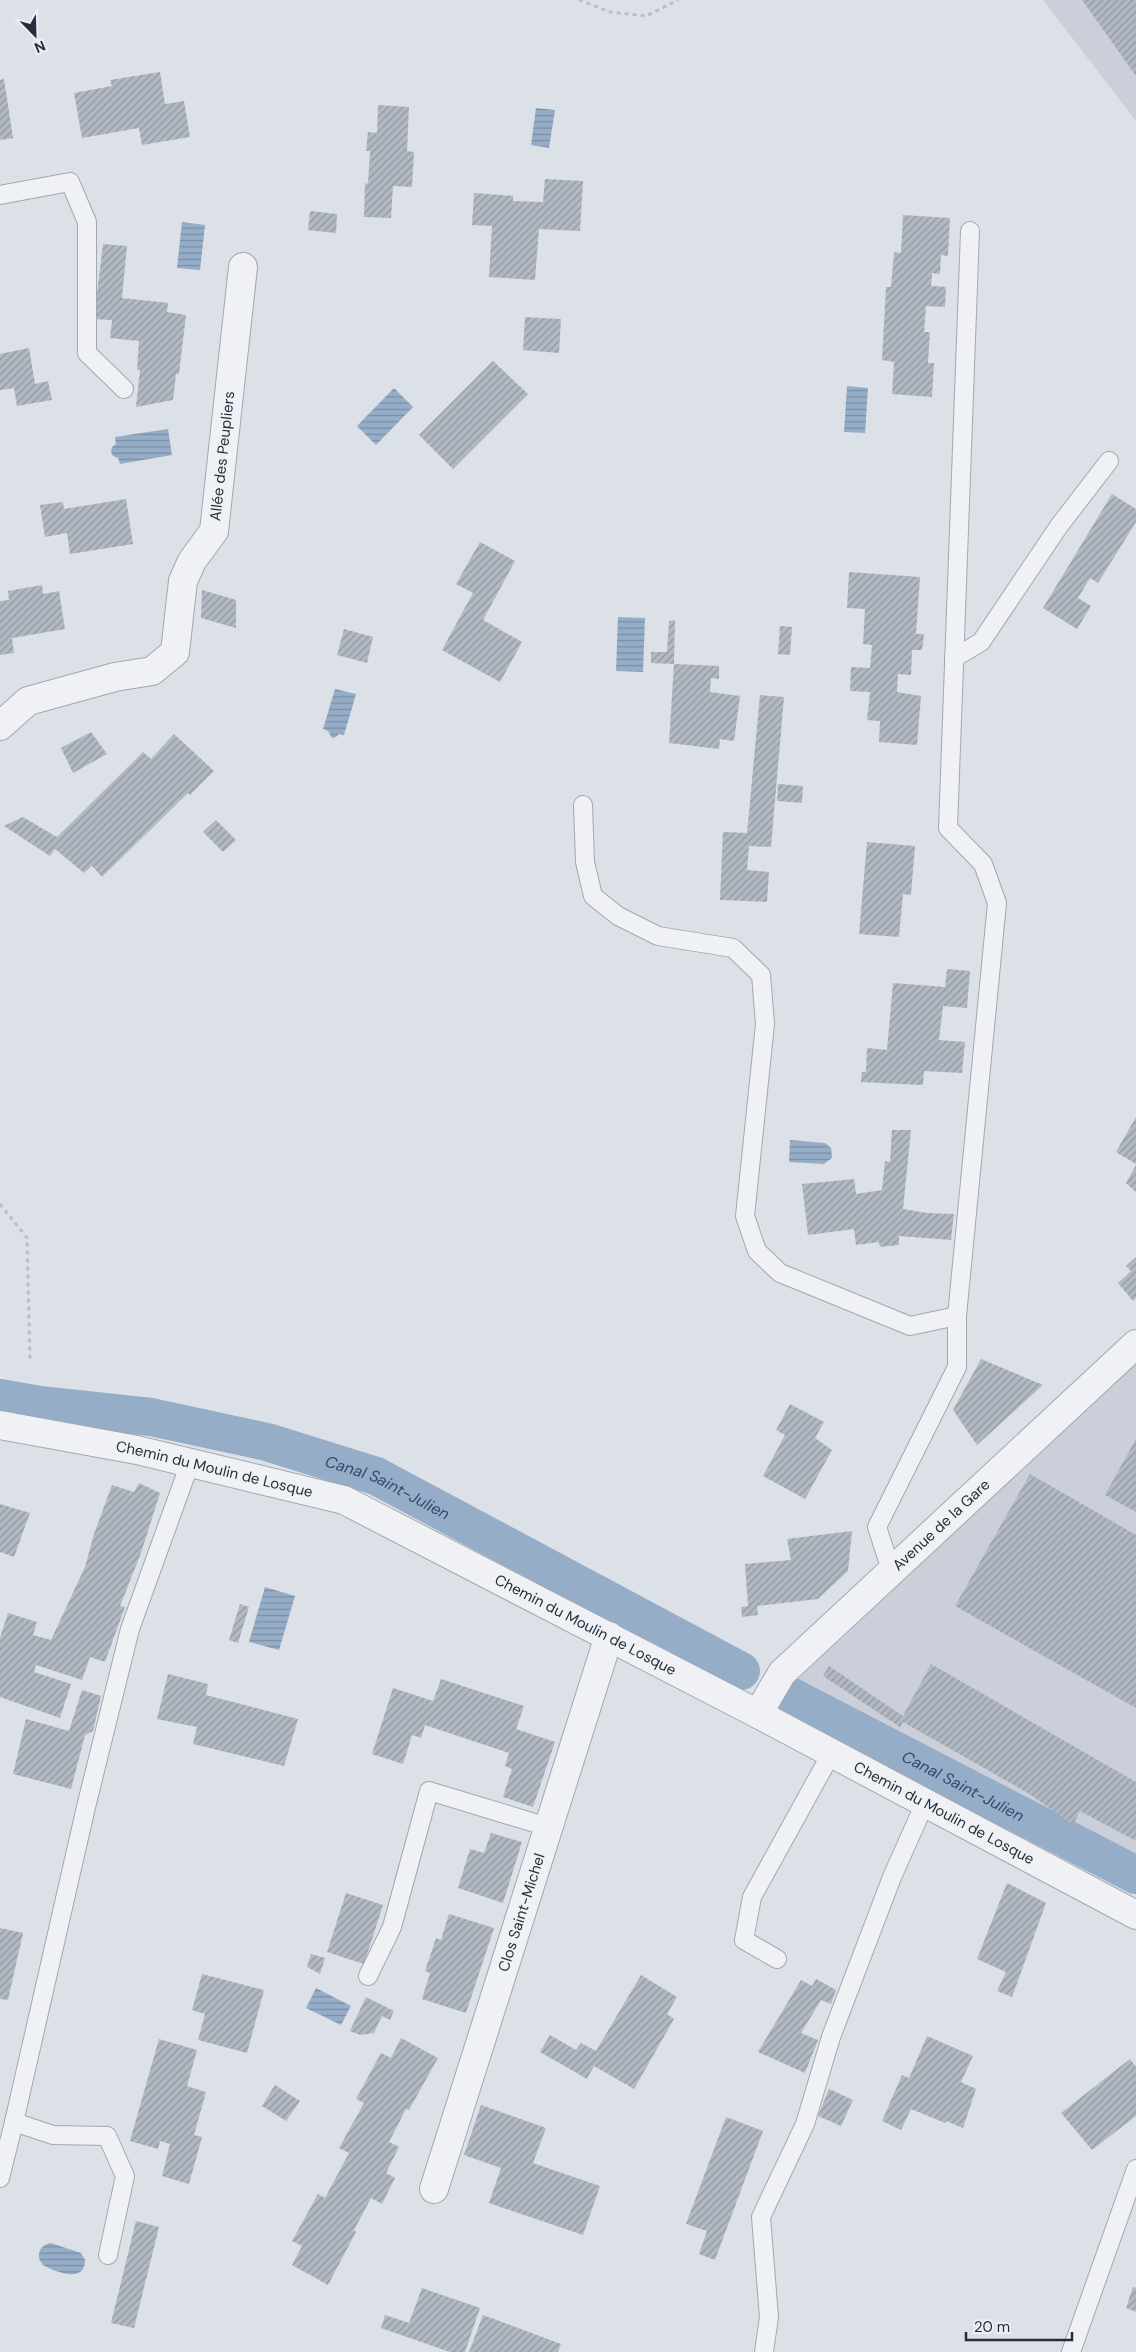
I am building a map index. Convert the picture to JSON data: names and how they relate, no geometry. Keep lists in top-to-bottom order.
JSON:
{
  "streets": {
    "street": [
      "Allée des Peupliers",
      "Chemin du Moulin de Losque",
      "Avenue de la Gare",
      "Clos Saint-Michel"
    ]
  },
  "crossings": [
    ["Chemin du Moulin de Losque", "Avenue de la Gare"],
    ["Chemin du Moulin de Losque", "Clos Saint-Michel"]
  ],
  "water": ["Canal Saint-Julien"],
  "scale_bar": "20 m",
  "north": "bottom right"
}
